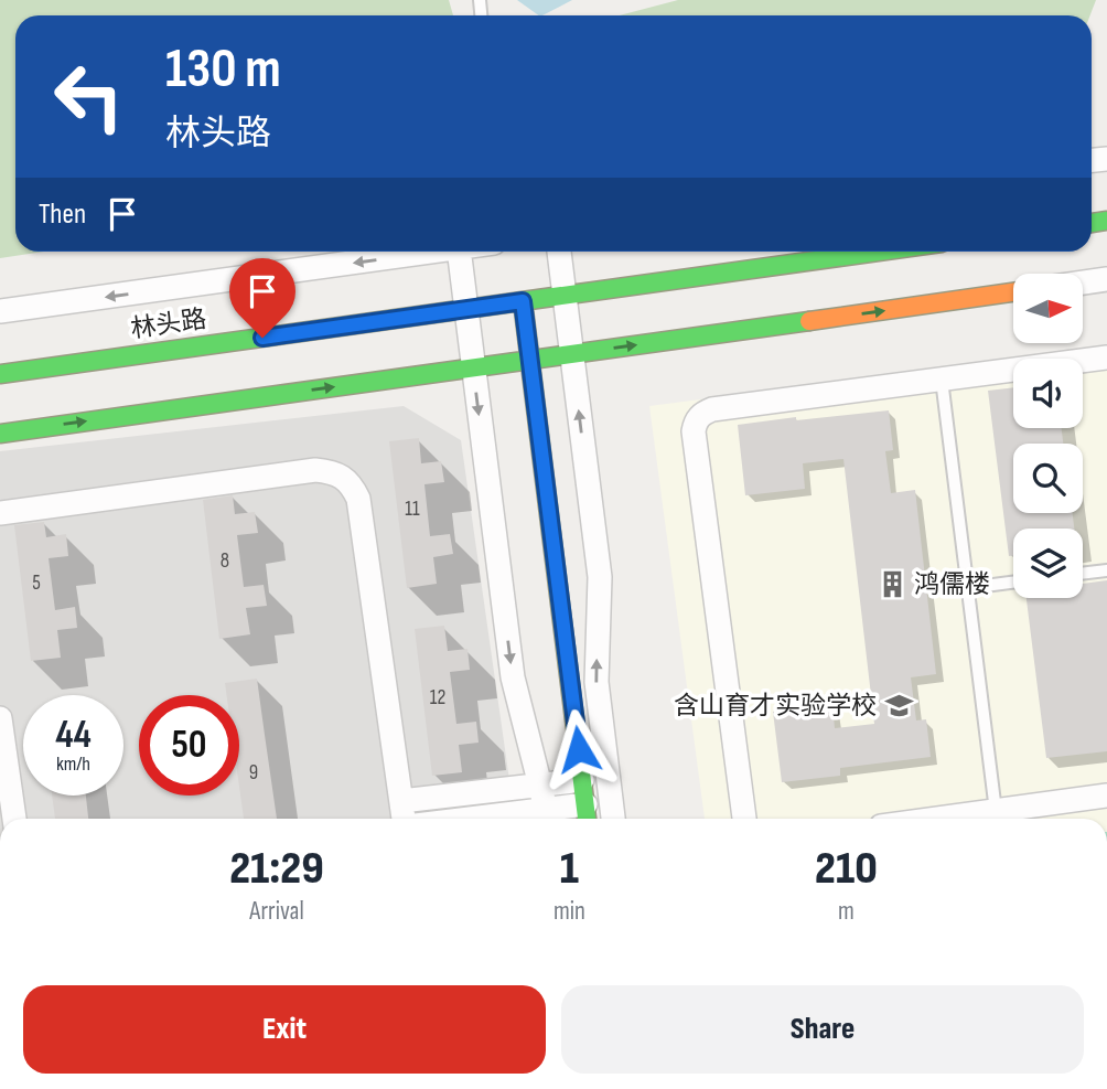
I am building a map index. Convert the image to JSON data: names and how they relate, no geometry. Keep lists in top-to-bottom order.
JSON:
{
  "streets": {
    "main road": ["林头路"]
  },
  "places": {
    "building": ["鸿儒楼"],
    "school or university": ["含山育才实验学校"]
  },
  "house_numbers": [
    "11",
    "8",
    "5",
    "12",
    "9"
  ],
  "north": "right",
  "page": {
    "turn": ["130 m", "林头路"],
    "then": "Then",
    "speed": "44 km/h",
    "limit": "50",
    "eta": [
      "21:29",
      "Arrival",
      "1",
      "min",
      "210",
      "m"
    ],
    "buttons": ["Exit", "Share"]
  }
}
